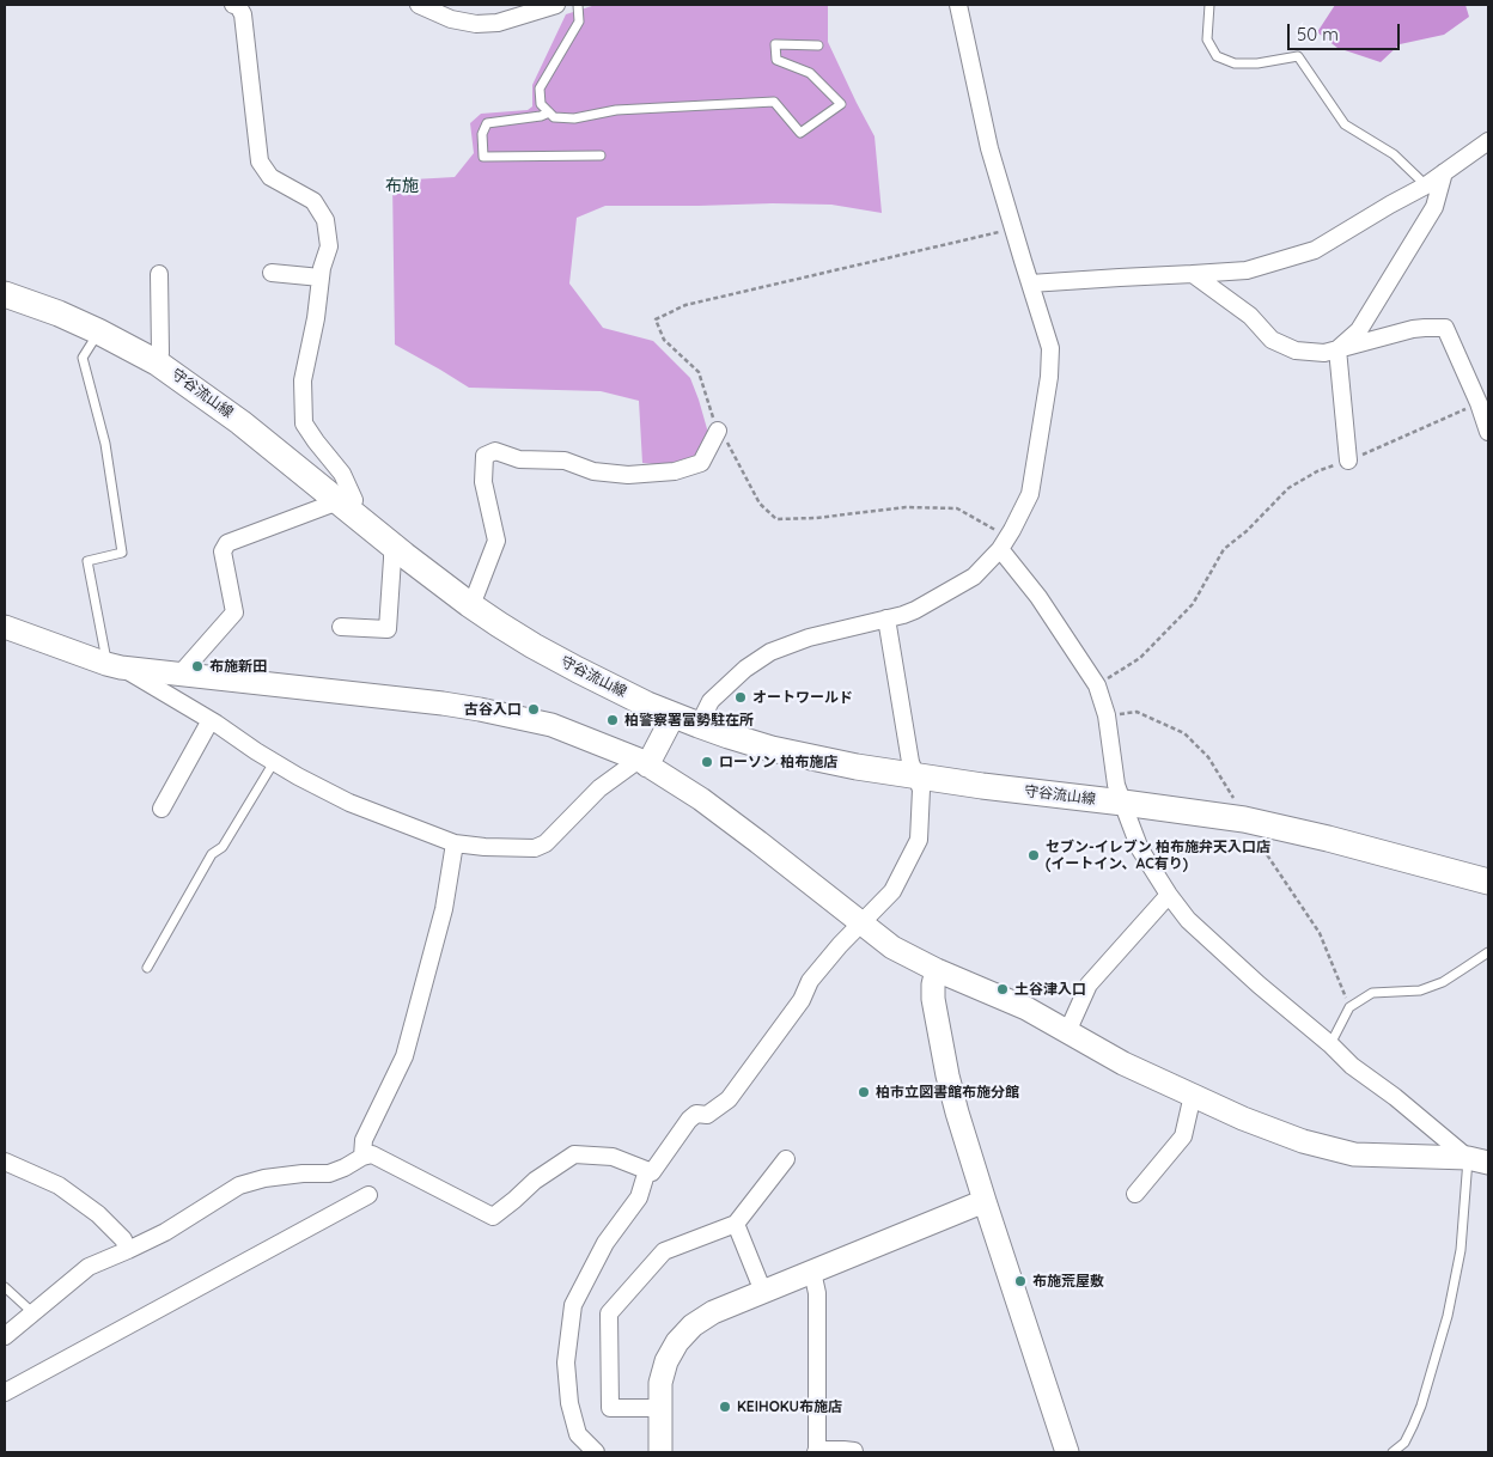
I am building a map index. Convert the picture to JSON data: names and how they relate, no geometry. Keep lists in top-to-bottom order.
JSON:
{
  "streets": {
    "main road": ["守谷流山線"]
  },
  "districts": ["布施"],
  "places": [
    "布施新田",
    "オートワールド",
    "古谷入口",
    "柏警察署富勢駐在所",
    "ローソン 柏布施店",
    "セブン-イレブン 柏布施弁天入口店 (イートイン、AC有り)",
    "土谷津入口",
    "柏市立図書館布施分館",
    "布施荒屋敷",
    "KEIHOKU布施店"
  ],
  "scale_bar": "50 m"
}
